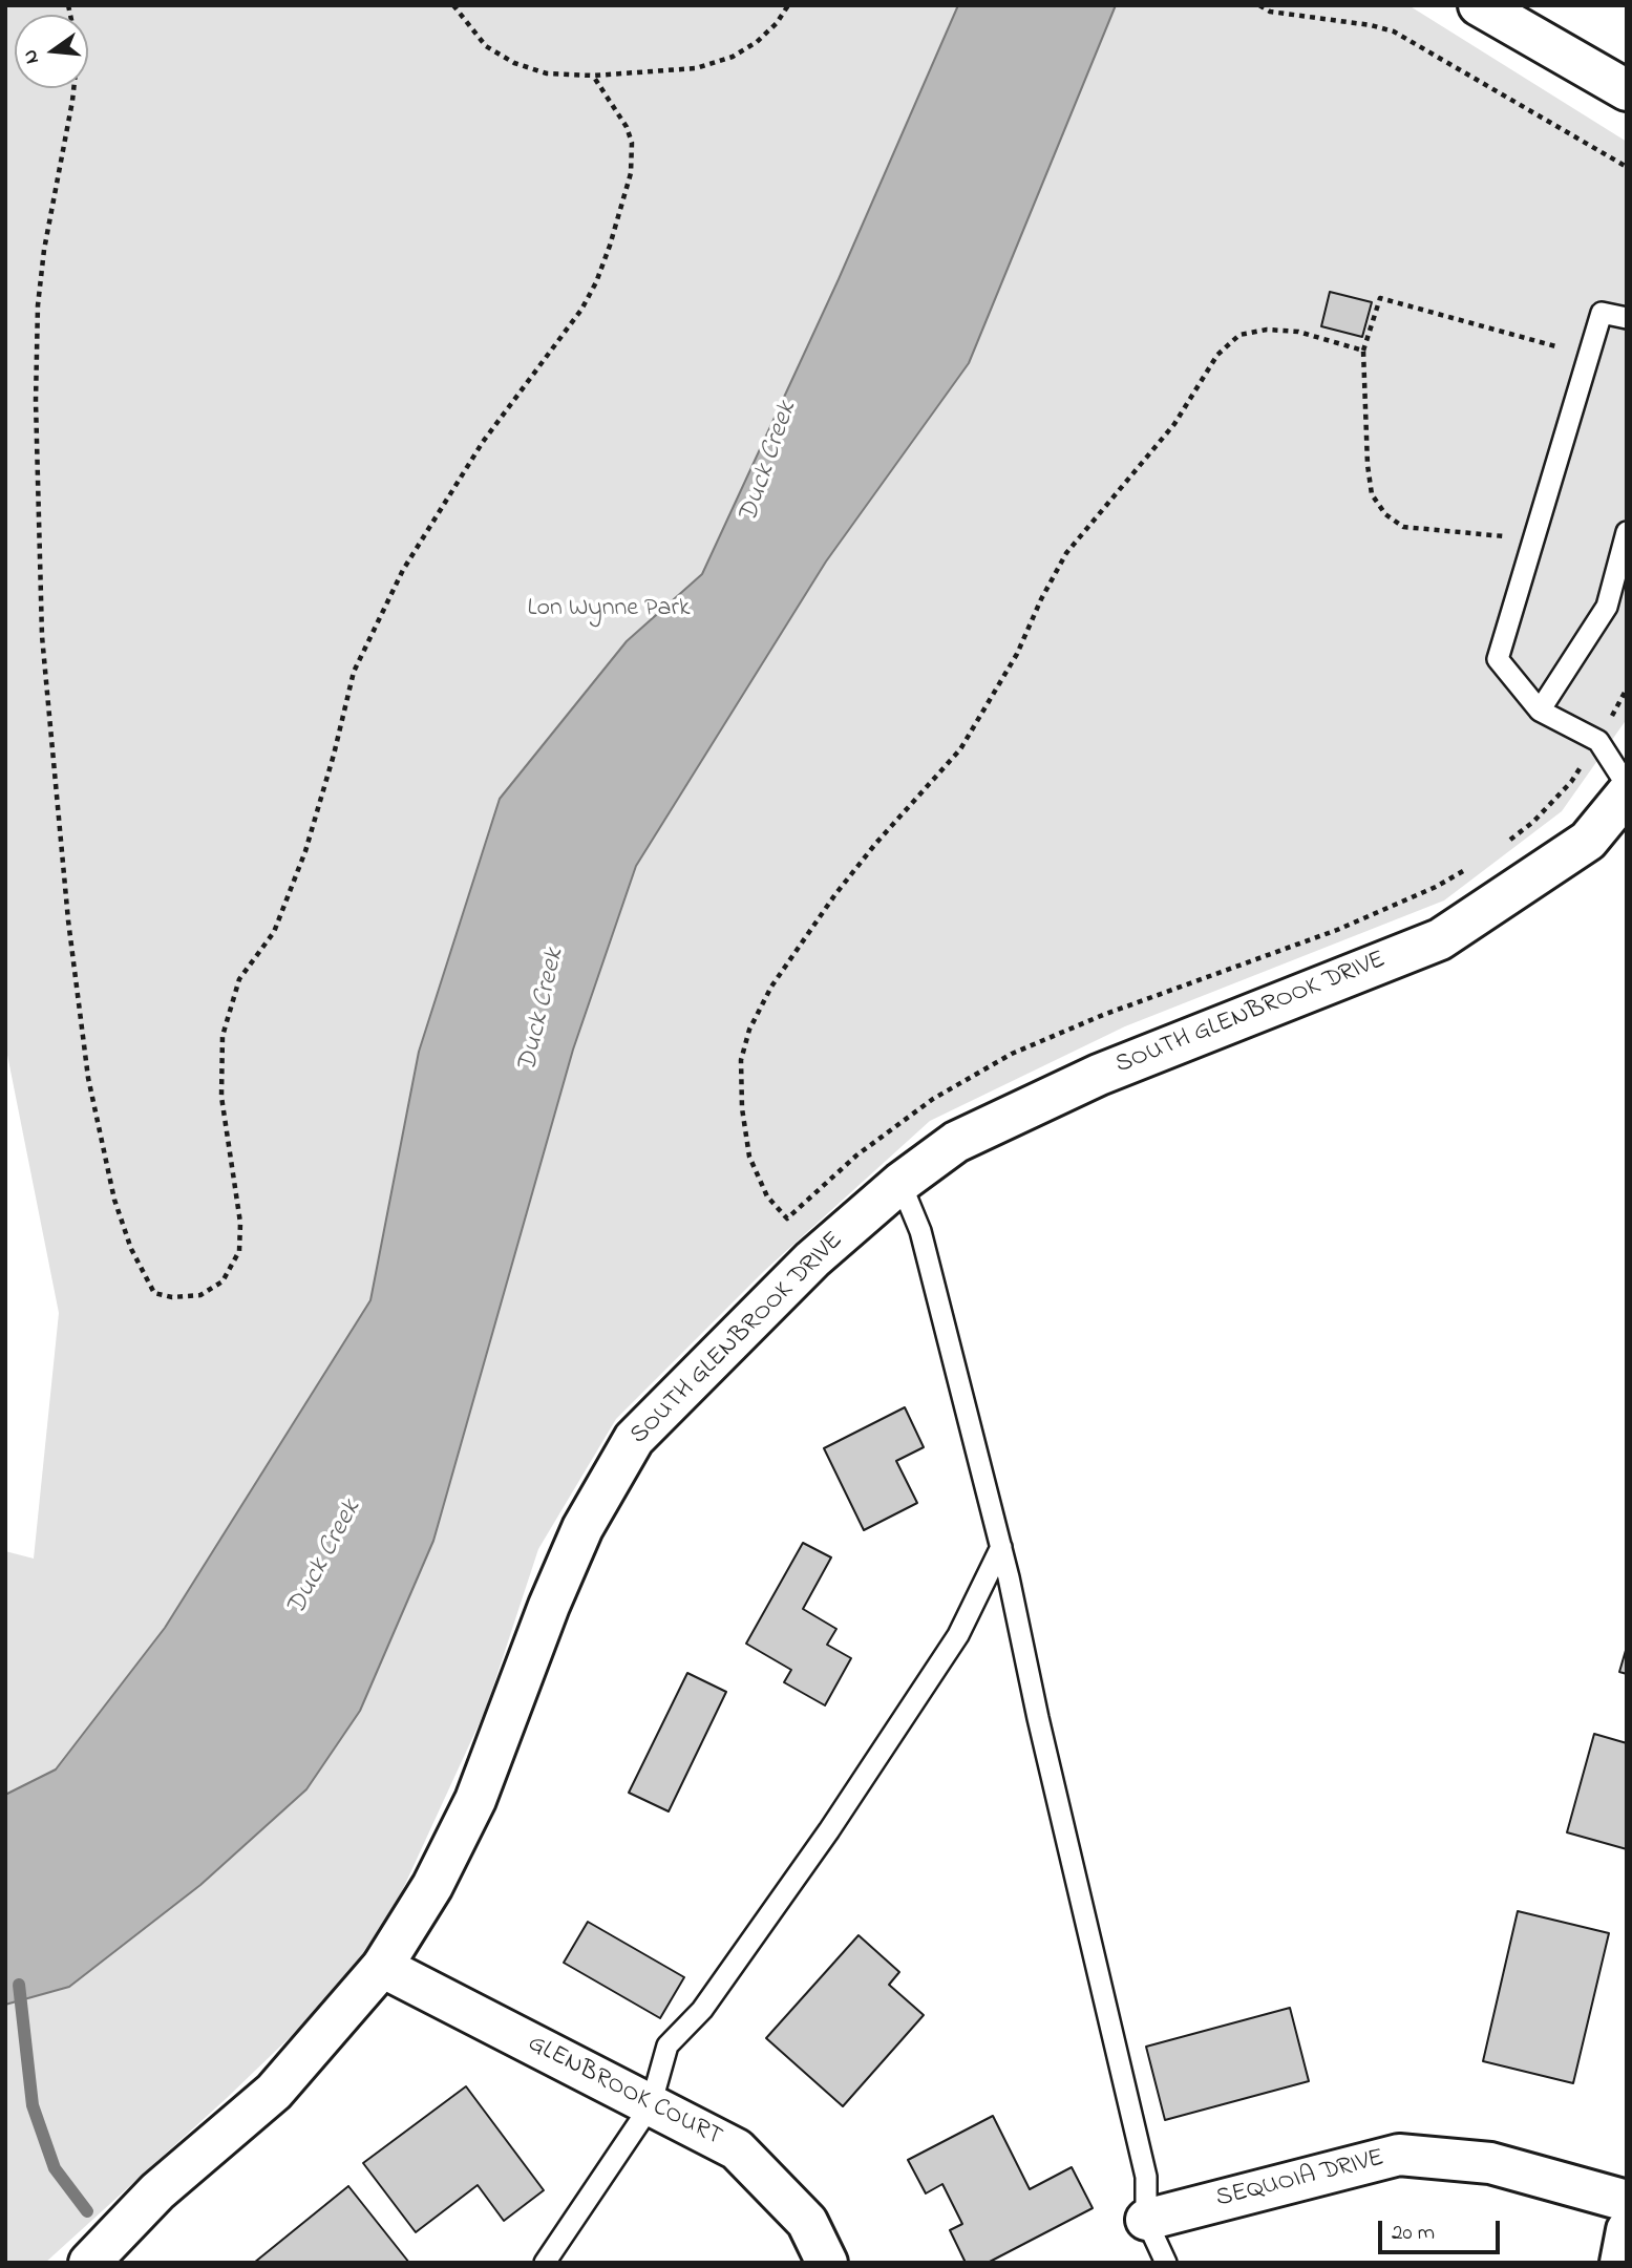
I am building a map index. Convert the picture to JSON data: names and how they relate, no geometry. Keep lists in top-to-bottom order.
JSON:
{
  "streets": {
    "street": ["SOUTH GLENBROOK DRIVE", "GLENBROOK COURT", "SEQUOIA DRIVE"]
  },
  "crossings": [
    ["SOUTH GLENBROOK DRIVE", "GLENBROOK COURT"]
  ],
  "water": ["Duck Creek"],
  "parks": ["Lon Wynne Park"],
  "scale_bar": "20 m",
  "north": "left"
}
